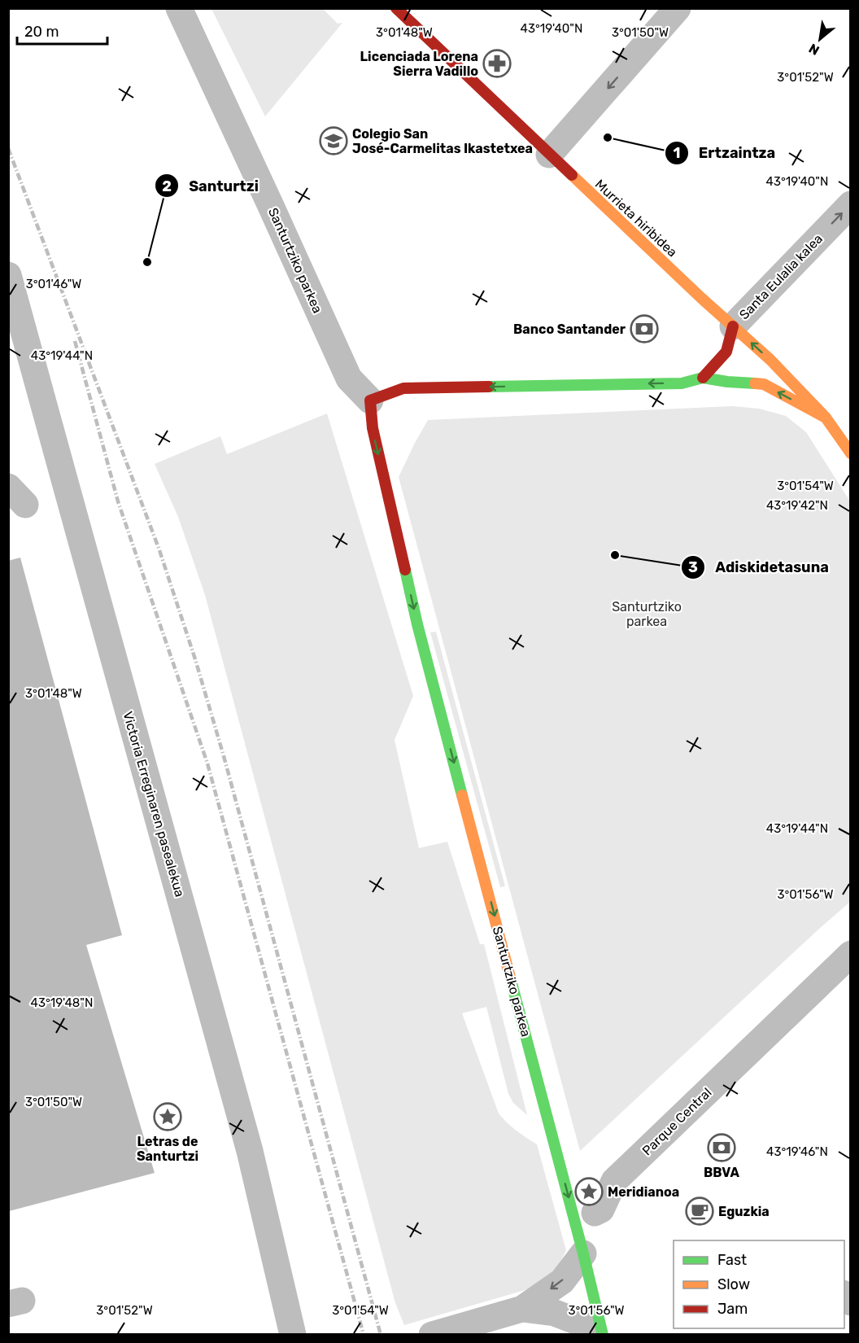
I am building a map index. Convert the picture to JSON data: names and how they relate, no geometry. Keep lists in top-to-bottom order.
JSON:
{
  "streets": {
    "street": [
      "Murrieta hiribidea",
      "Santurtziko parkea",
      "Santa Eulalia kalea",
      "Victoria Erreginaren pasealekua",
      "Parque Central"
    ]
  },
  "crossings": [
    ["Murrieta hiribidea", "Santa Eulalia kalea"]
  ],
  "one_way": ["Santurtziko parkea", "Santa Eulalia kalea"],
  "parks": ["Santurtziko parkea"],
  "places": {
    "pharmacy": ["Licenciada Lorena Sierra Vadillo"],
    "other": ["Ertzaintza", "Santurtzi", "Adiskidetasuna"],
    "school or university": ["Colegio San José-Carmelitas Ikastetxea"],
    "bank": ["Banco Santander", "BBVA"],
    "place": ["Letras de Santurtzi", "Meridianoa"],
    "cafe": ["Eguzkia"]
  },
  "legend": ["Fast", "Slow", "Jam"],
  "scale_bar": "20 m",
  "north": "bottom left",
  "coordinates": [
    "43°19'40\"N",
    "3°01'48\"W",
    "3°01'50\"W",
    "3°01'52\"W",
    "3°01'46\"W",
    "43°19'44\"N",
    "3°01'54\"W",
    "43°19'42\"N",
    "3°01'56\"W",
    "43°19'48\"N",
    "43°19'46\"N"
  ]
}
